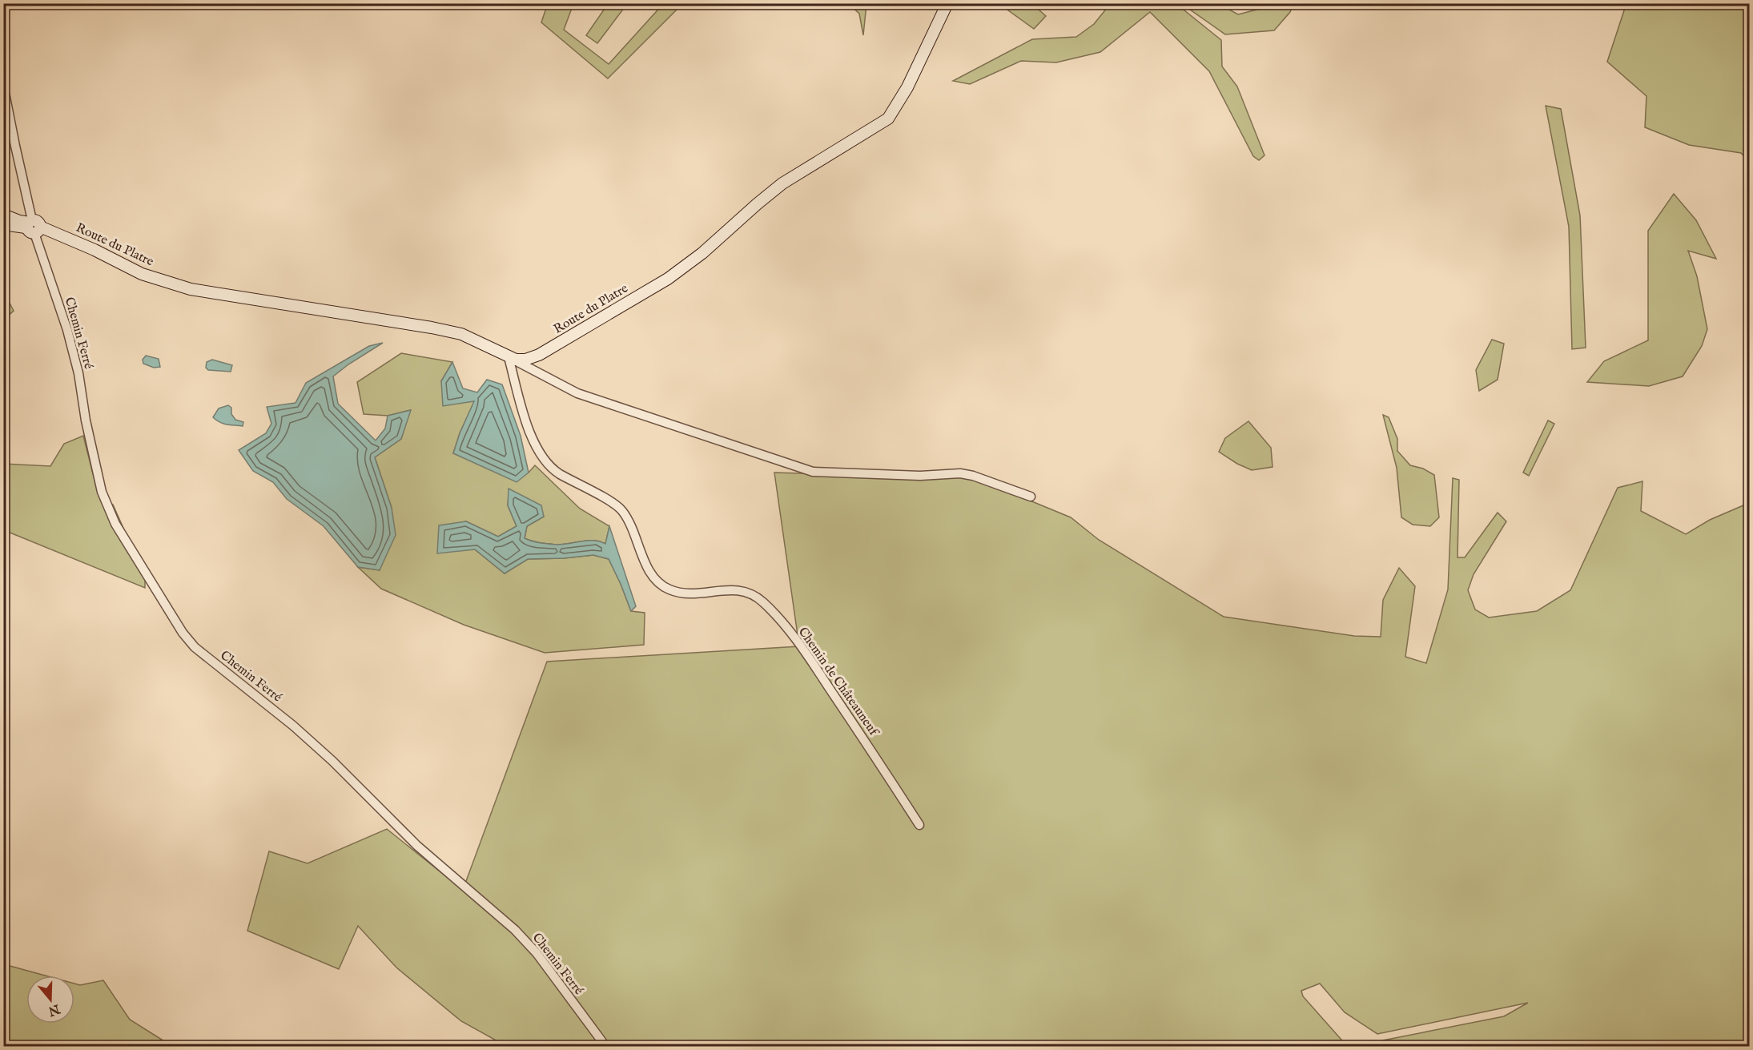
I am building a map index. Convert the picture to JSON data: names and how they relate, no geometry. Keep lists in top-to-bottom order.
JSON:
{
  "streets": {
    "street": ["Route du Platre", "Chemin Ferré", "Chemin de Châteauneuf"]
  },
  "crossings": [
    ["Route du Platre", "Chemin Ferré"],
    ["Route du Platre", "Chemin de Châteauneuf"]
  ],
  "north": "bottom"
}
